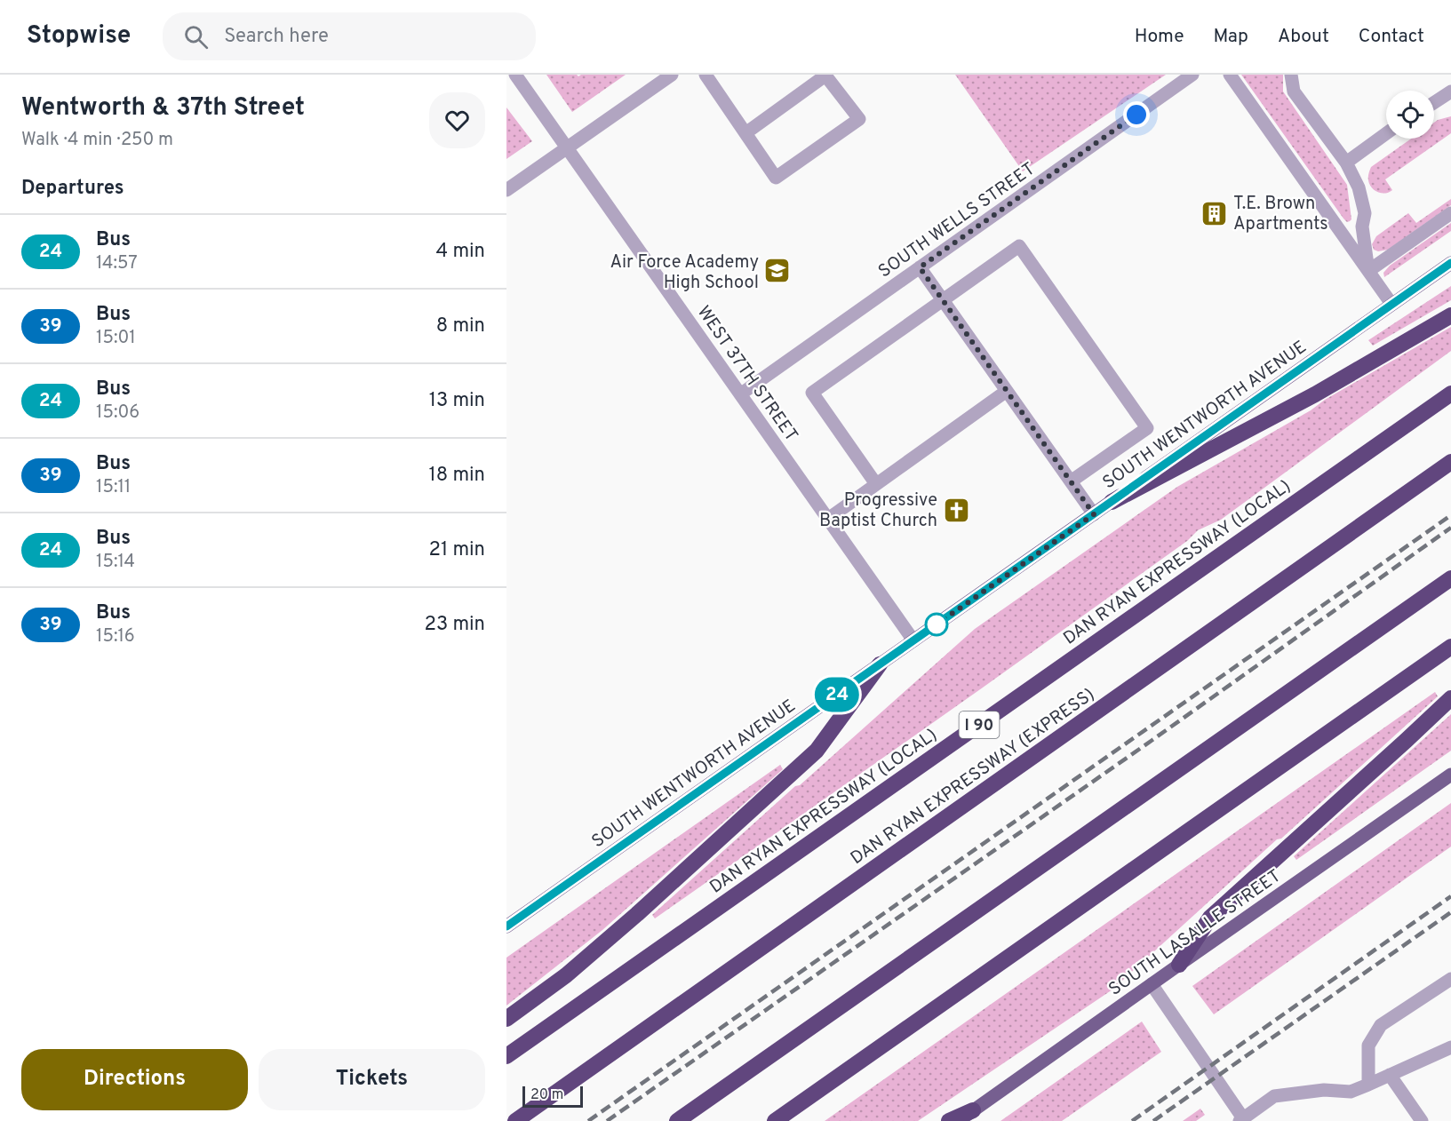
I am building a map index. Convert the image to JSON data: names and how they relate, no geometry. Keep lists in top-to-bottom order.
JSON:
{
  "streets": {
    "highway": ["DAN RYAN EXPRESSWAY (LOCAL)", "I 90", "DAN RYAN EXPRESSWAY (EXPRESS)"],
    "main road": ["SOUTH WENTWORTH AVENUE", "SOUTH LASALLE STREET"],
    "street": ["SOUTH WELLS STREET", "WEST 37TH STREET"]
  },
  "crossings": [
    ["SOUTH WELLS STREET", "WEST 37TH STREET"],
    ["WEST 37TH STREET", "SOUTH WENTWORTH AVENUE"]
  ],
  "places": {
    "building": ["T.E. Brown Apartments"],
    "school or university": ["Air Force Academy High School"],
    "church": ["Progressive Baptist Church"]
  },
  "lines": ["bus line 24"],
  "scale_bar": "20 m",
  "page": {
    "header": "Stopwise",
    "search": "Search here",
    "nav": [
      "Home",
      "Map",
      "About",
      "Contact"
    ],
    "heading": [
      ["Wentworth & 37th Street", "Walk · 4 min · 250 m"],
      "Departures"
    ],
    "on_map": "24",
    "list": [
      {
        "mark": "24",
        "name": "Bus",
        "note": "14:57",
        "value": "4 min"
      },
      {
        "mark": "39",
        "name": "Bus",
        "note": "15:01",
        "value": "8 min"
      },
      {
        "mark": "24",
        "name": "Bus",
        "note": "15:06",
        "value": "13 min"
      },
      {
        "mark": "39",
        "name": "Bus",
        "note": "15:11",
        "value": "18 min"
      },
      {
        "mark": "24",
        "name": "Bus",
        "note": "15:14",
        "value": "21 min"
      },
      {
        "mark": "39",
        "name": "Bus",
        "note": "15:16",
        "value": "23 min"
      }
    ],
    "buttons": ["Directions", "Tickets"],
    "scale": "20 m"
  }
}
